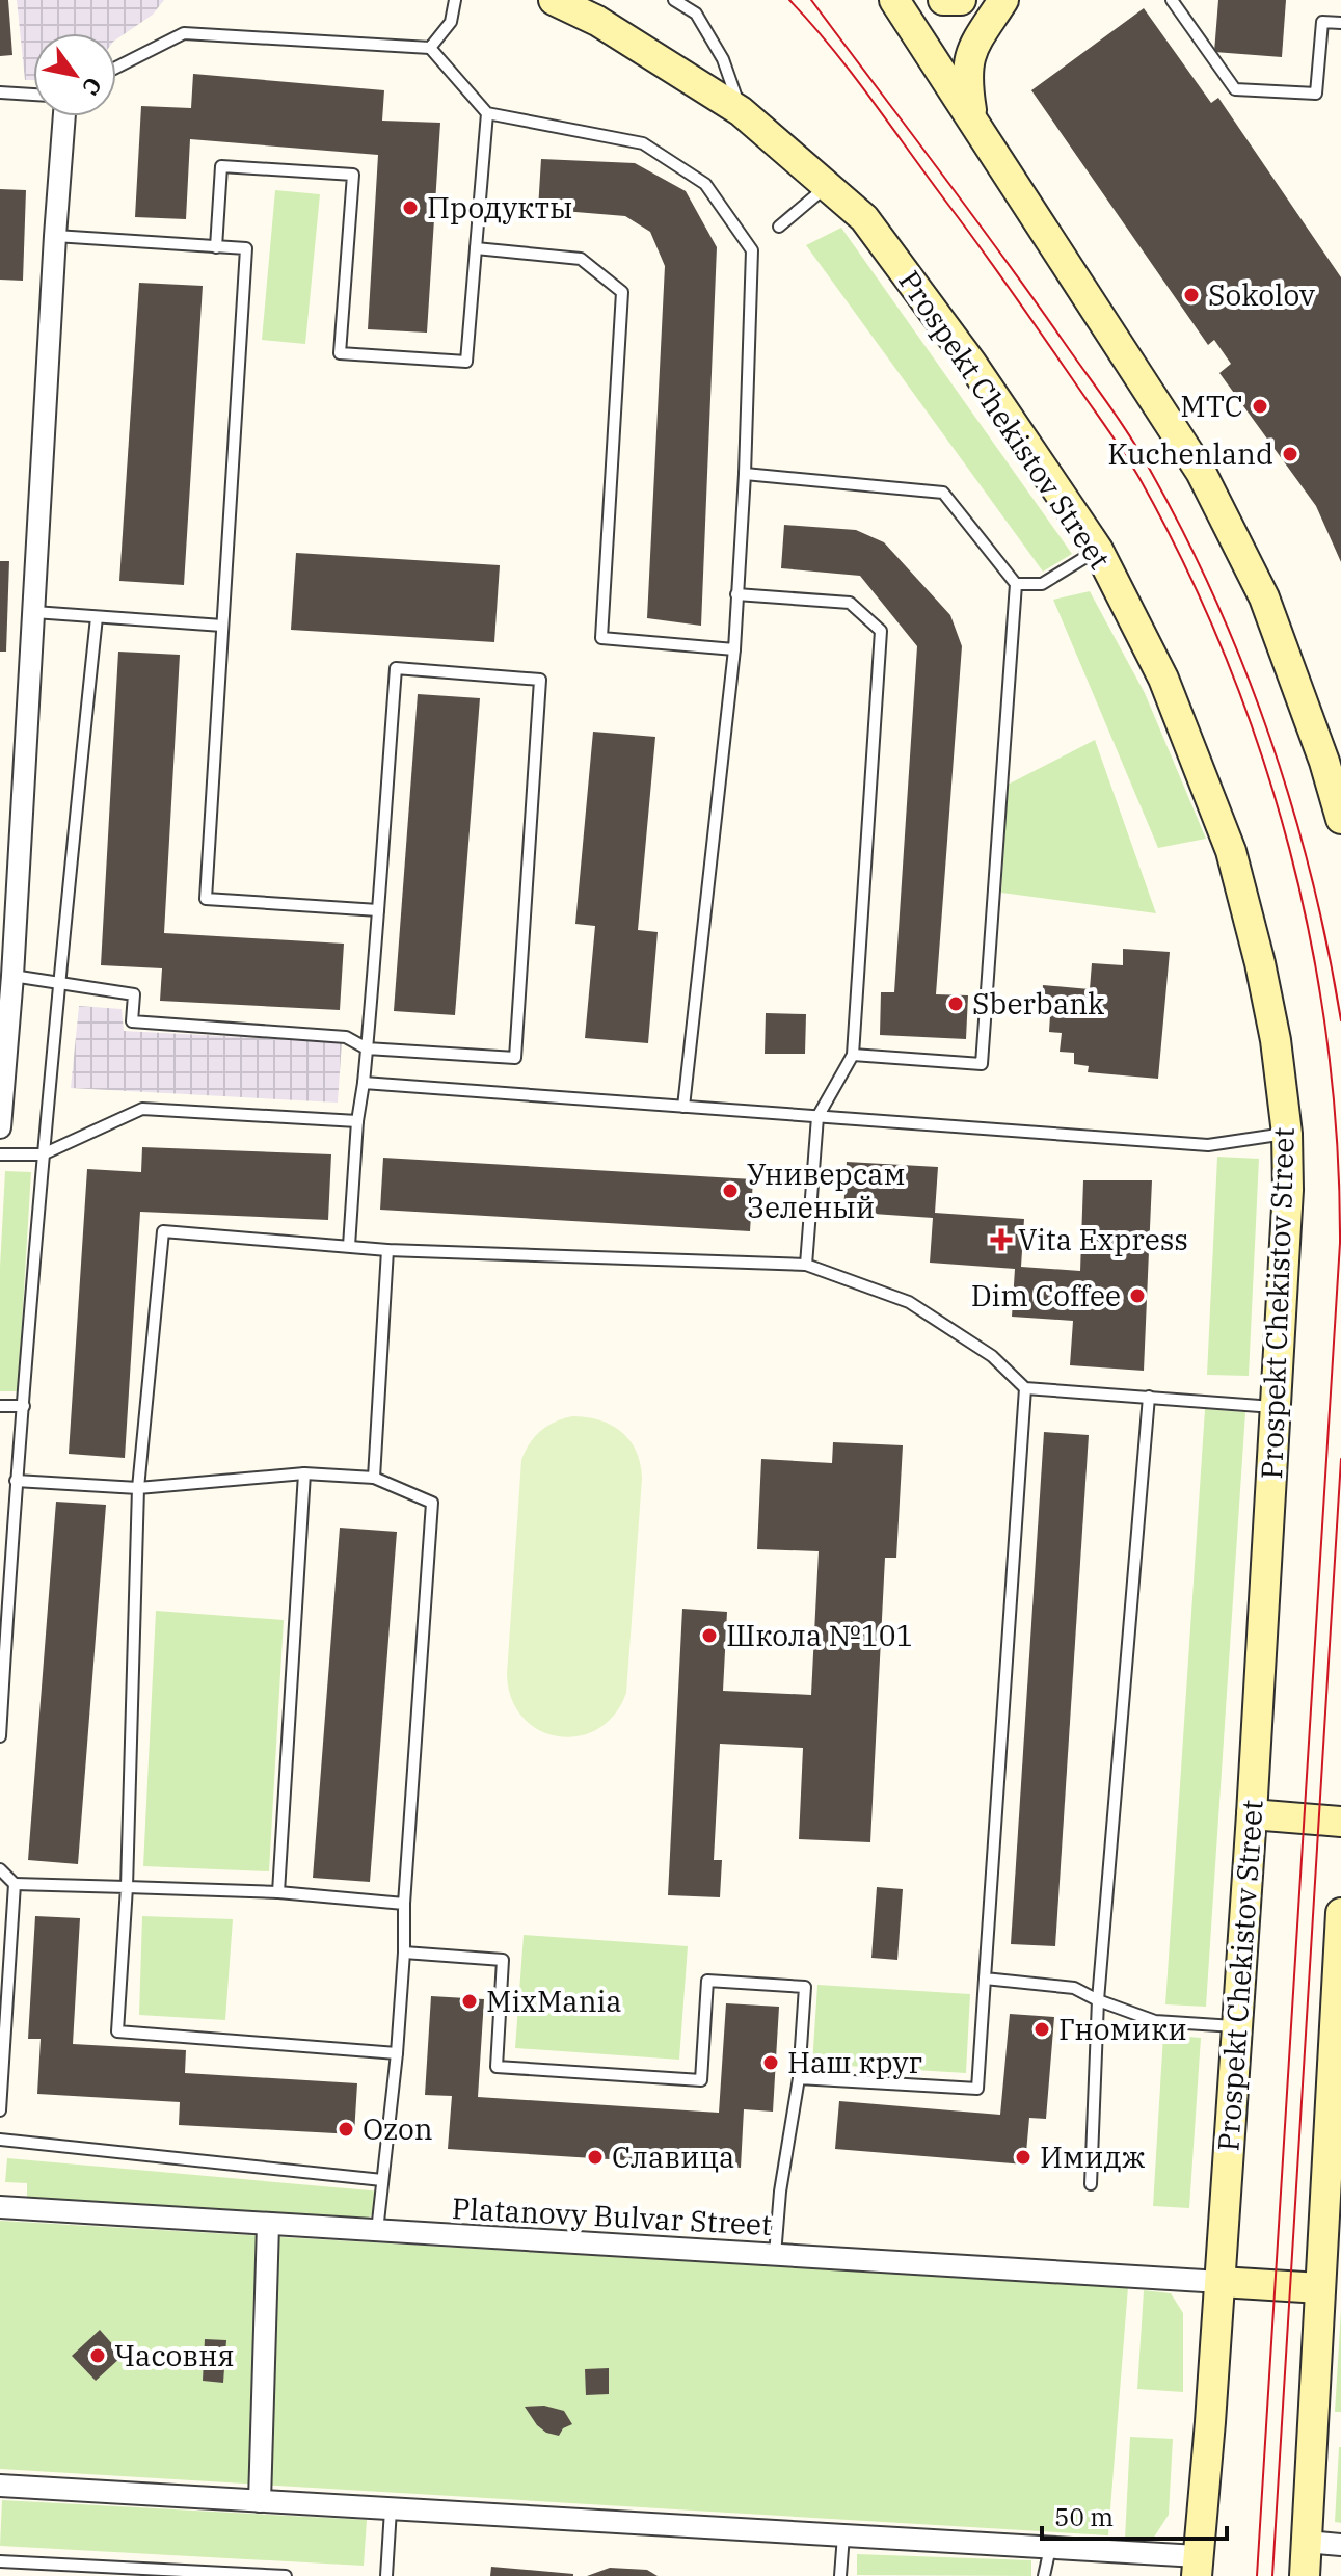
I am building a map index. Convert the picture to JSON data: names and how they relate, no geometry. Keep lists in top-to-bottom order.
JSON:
{
  "streets": {
    "main road": ["Prospekt Chekistov Street"],
    "street": ["Platanovy Bulvar Street"]
  },
  "crossings": [
    ["Prospekt Chekistov Street", "Platanovy Bulvar Street"]
  ],
  "places": {
    "other": [
      "Продукты",
      "Sokolov",
      "МТС",
      "Kuchenland",
      "Sberbank",
      "Универсам Зеленый",
      "Dim Coffee",
      "Школа №101",
      "MixMania",
      "Гномики",
      "Наш круг",
      "Ozon",
      "Славица",
      "Имидж",
      "Часовня"
    ],
    "health": ["Vita Express"]
  },
  "scale_bar": "50 m",
  "north": "bottom right"
}
